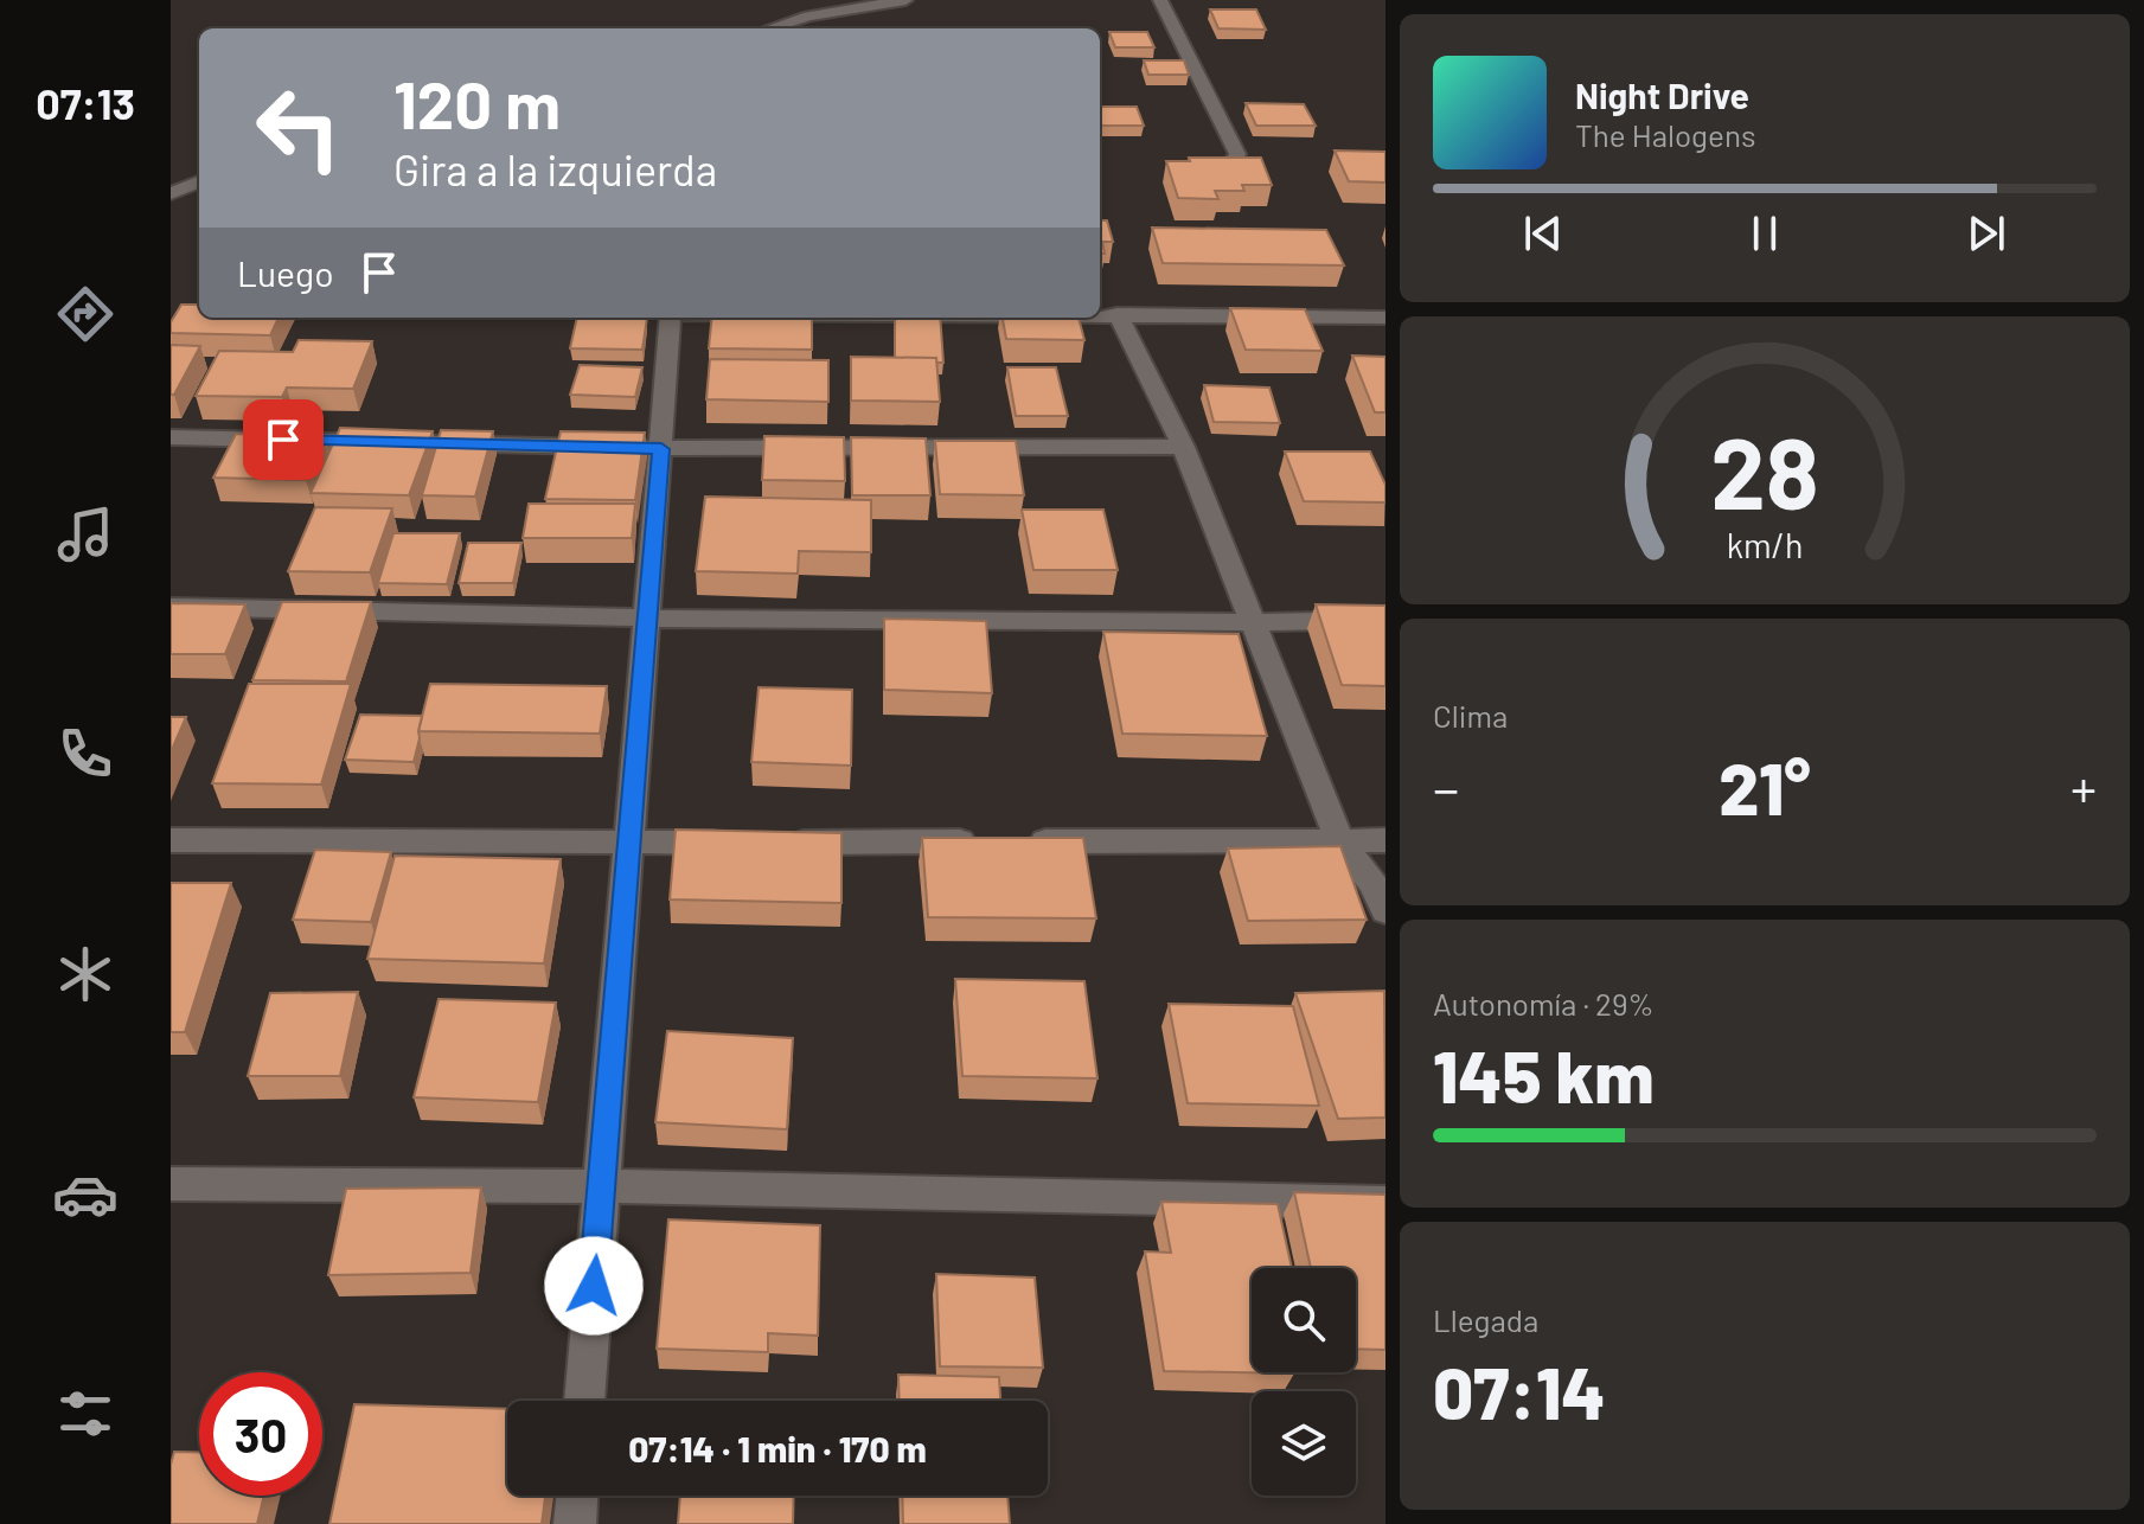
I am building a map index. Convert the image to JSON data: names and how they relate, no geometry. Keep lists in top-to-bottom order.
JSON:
{
  "page": {
    "tabs": "07:13",
    "turn": ["120 m", "Gira a la izquierda"],
    "song": ["Night Drive", "The Halogens"],
    "then": "Luego",
    "tile": [
      "Clima",
      ["Autonomía · 29%", "145 km"],
      ["Llegada", "07:14"]
    ],
    "heat": ["−", "21°", "+"],
    "limit": "30",
    "trip": "07:14 · 1 min · 170 m",
    "gauge": ["28", "km/h"]
  }
}
